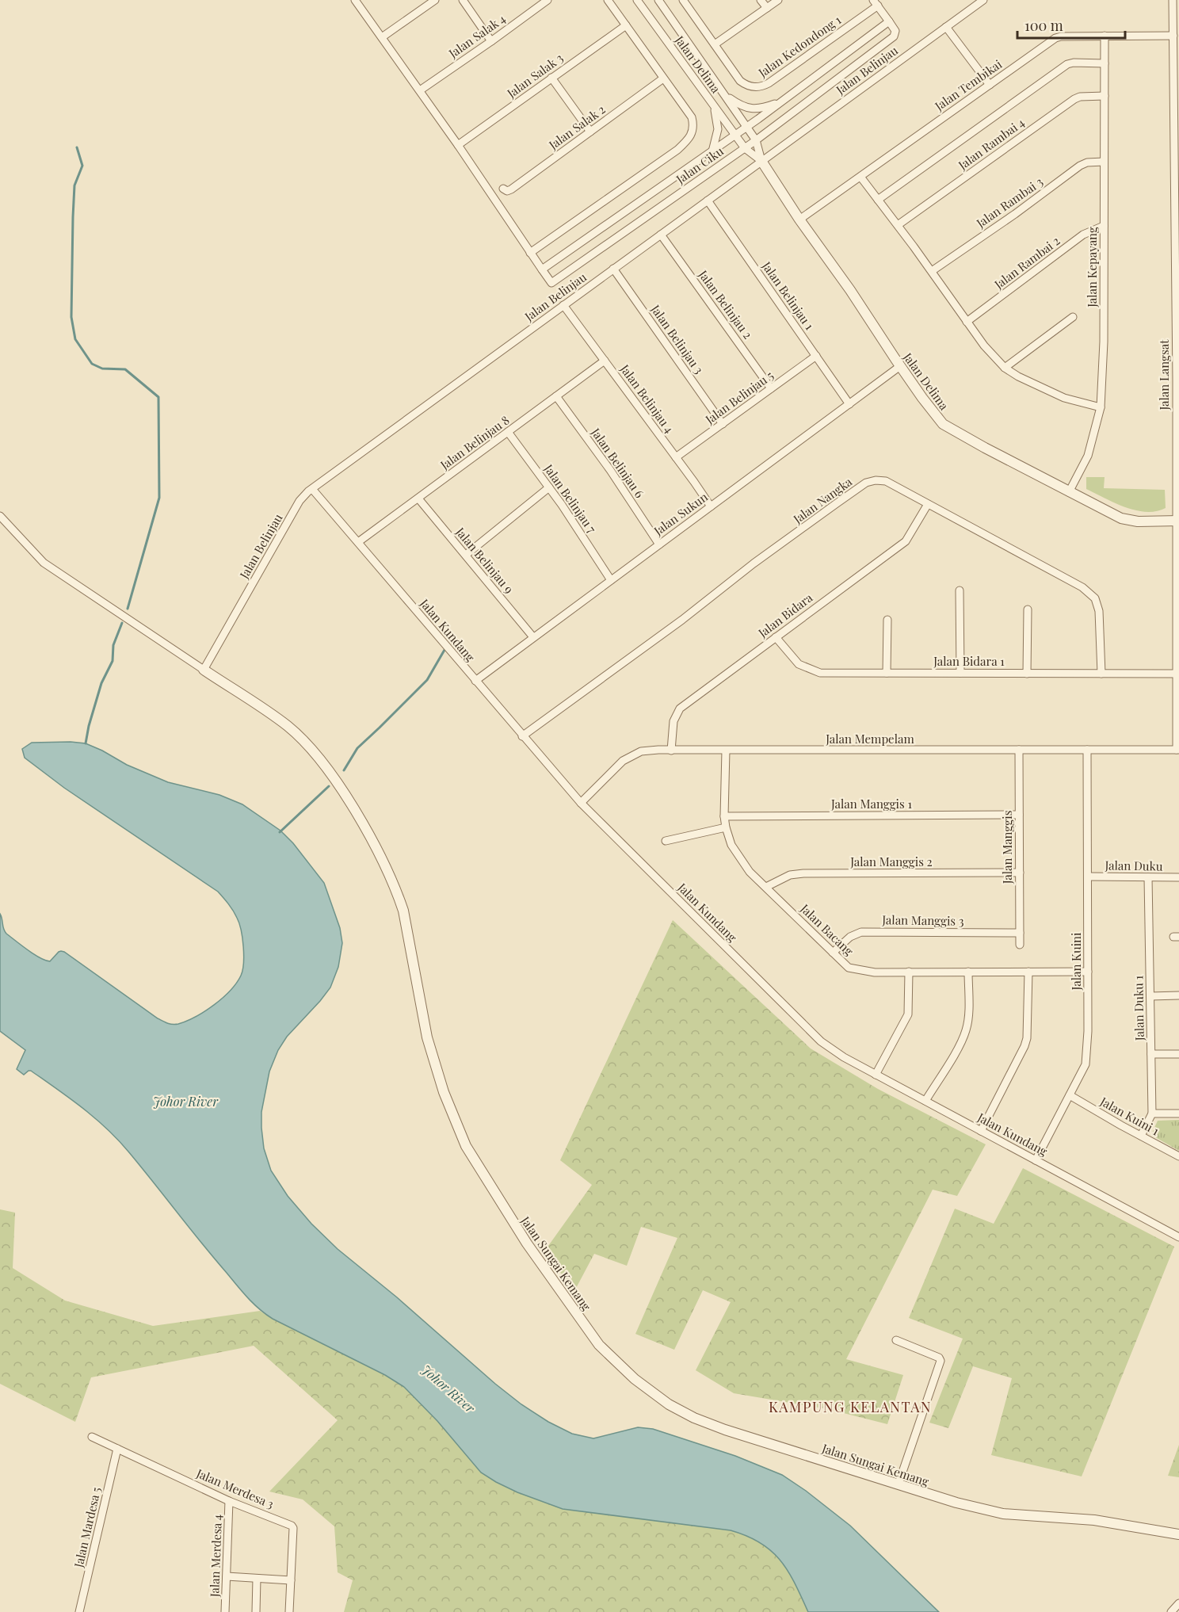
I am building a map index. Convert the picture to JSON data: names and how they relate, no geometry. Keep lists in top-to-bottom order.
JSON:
{
  "streets": {
    "street": [
      "Jalan Salak 4",
      "Jalan Kedondong 1",
      "Jalan Delima",
      "Jalan Belinjau",
      "Jalan Salak 3",
      "Jalan Tembikai",
      "Jalan Salak 2",
      "Jalan Rambai 4",
      "Jalan Ciku",
      "Jalan Rambai 3",
      "Jalan Rambai 2",
      "Jalan Kepayang",
      "Jalan Belinjau 1",
      "Jalan Belinjau 2",
      "Jalan Belinjau 3",
      "Jalan Langsat",
      "Jalan Belinjau 5",
      "Jalan Belinjau 4",
      "Jalan Belinjau 8",
      "Jalan Belinjau 6",
      "Jalan Belinjau 7",
      "Jalan Nangka",
      "Jalan Sukun",
      "Jalan Belinjau 9",
      "Jalan Bidara",
      "Jalan Kundang",
      "Jalan Bidara 1",
      "Jalan Mempelam",
      "Jalan Manggis 1",
      "Jalan Manggis",
      "Jalan Manggis 2",
      "Jalan Duku",
      "Jalan Manggis 3",
      "Jalan Bacang",
      "Jalan Kuini",
      "Jalan Duku 1",
      "Jalan Kuini 1",
      "Jalan Sungai Kemang",
      "Jalan Merdesa 3",
      "Jalan Mardesa 5",
      "Jalan Merdesa 4"
    ]
  },
  "crossings": [
    ["Jalan Delima", "Jalan Belinjau"],
    ["Jalan Delima", "Jalan Tembikai"],
    ["Jalan Delima", "Jalan Ciku"],
    ["Jalan Delima", "Jalan Kepayang"],
    ["Jalan Delima", "Jalan Langsat"],
    ["Jalan Delima", "Jalan Sukun"],
    ["Jalan Belinjau", "Jalan Belinjau 1"],
    ["Jalan Belinjau", "Jalan Belinjau 2"],
    ["Jalan Belinjau", "Jalan Belinjau 3"],
    ["Jalan Belinjau", "Jalan Belinjau 4"],
    ["Jalan Belinjau", "Jalan Kundang"],
    ["Jalan Belinjau", "Jalan Sungai Kemang"],
    ["Jalan Tembikai", "Jalan Kepayang"],
    ["Jalan Tembikai", "Jalan Langsat"],
    ["Jalan Rambai 4", "Jalan Kepayang"],
    ["Jalan Rambai 3", "Jalan Kepayang"],
    ["Jalan Rambai 2", "Jalan Kepayang"],
    ["Jalan Belinjau 1", "Jalan Belinjau 5"],
    ["Jalan Belinjau 1", "Jalan Sukun"],
    ["Jalan Belinjau 2", "Jalan Belinjau 5"],
    ["Jalan Belinjau 3", "Jalan Belinjau 5"],
    ["Jalan Langsat", "Jalan Bidara 1"],
    ["Jalan Langsat", "Jalan Mempelam"],
    ["Jalan Belinjau 5", "Jalan Belinjau 4"],
    ["Jalan Belinjau 4", "Jalan Belinjau 8"],
    ["Jalan Belinjau 4", "Jalan Sukun"],
    ["Jalan Belinjau 8", "Jalan Belinjau 6"],
    ["Jalan Belinjau 8", "Jalan Belinjau 7"],
    ["Jalan Belinjau 8", "Jalan Belinjau 9"],
    ["Jalan Belinjau 8", "Jalan Kundang"],
    ["Jalan Belinjau 6", "Jalan Sukun"],
    ["Jalan Belinjau 7", "Jalan Sukun"],
    ["Jalan Nangka", "Jalan Bidara"],
    ["Jalan Nangka", "Jalan Kundang"],
    ["Jalan Nangka", "Jalan Bidara 1"],
    ["Jalan Sukun", "Jalan Belinjau 9"],
    ["Jalan Sukun", "Jalan Kundang"],
    ["Jalan Bidara", "Jalan Bidara 1"],
    ["Jalan Bidara", "Jalan Mempelam"],
    ["Jalan Kundang", "Jalan Mempelam"],
    ["Jalan Kundang", "Jalan Kuini"],
    ["Jalan Mempelam", "Jalan Manggis"],
    ["Jalan Mempelam", "Jalan Bacang"],
    ["Jalan Mempelam", "Jalan Kuini"],
    ["Jalan Manggis 1", "Jalan Manggis"],
    ["Jalan Manggis 1", "Jalan Bacang"],
    ["Jalan Manggis", "Jalan Manggis 2"],
    ["Jalan Manggis", "Jalan Manggis 3"],
    ["Jalan Manggis 2", "Jalan Bacang"],
    ["Jalan Duku", "Jalan Kuini"],
    ["Jalan Duku", "Jalan Duku 1"],
    ["Jalan Manggis 3", "Jalan Bacang"],
    ["Jalan Bacang", "Jalan Kuini"],
    ["Jalan Kuini", "Jalan Kuini 1"],
    ["Jalan Duku 1", "Jalan Kuini 1"],
    ["Jalan Merdesa 3", "Jalan Mardesa 5"],
    ["Jalan Merdesa 3", "Jalan Merdesa 4"]
  ],
  "districts": ["KAMPUNG KELANTAN"],
  "water": ["Johor River"],
  "scale_bar": "100 m"
}
